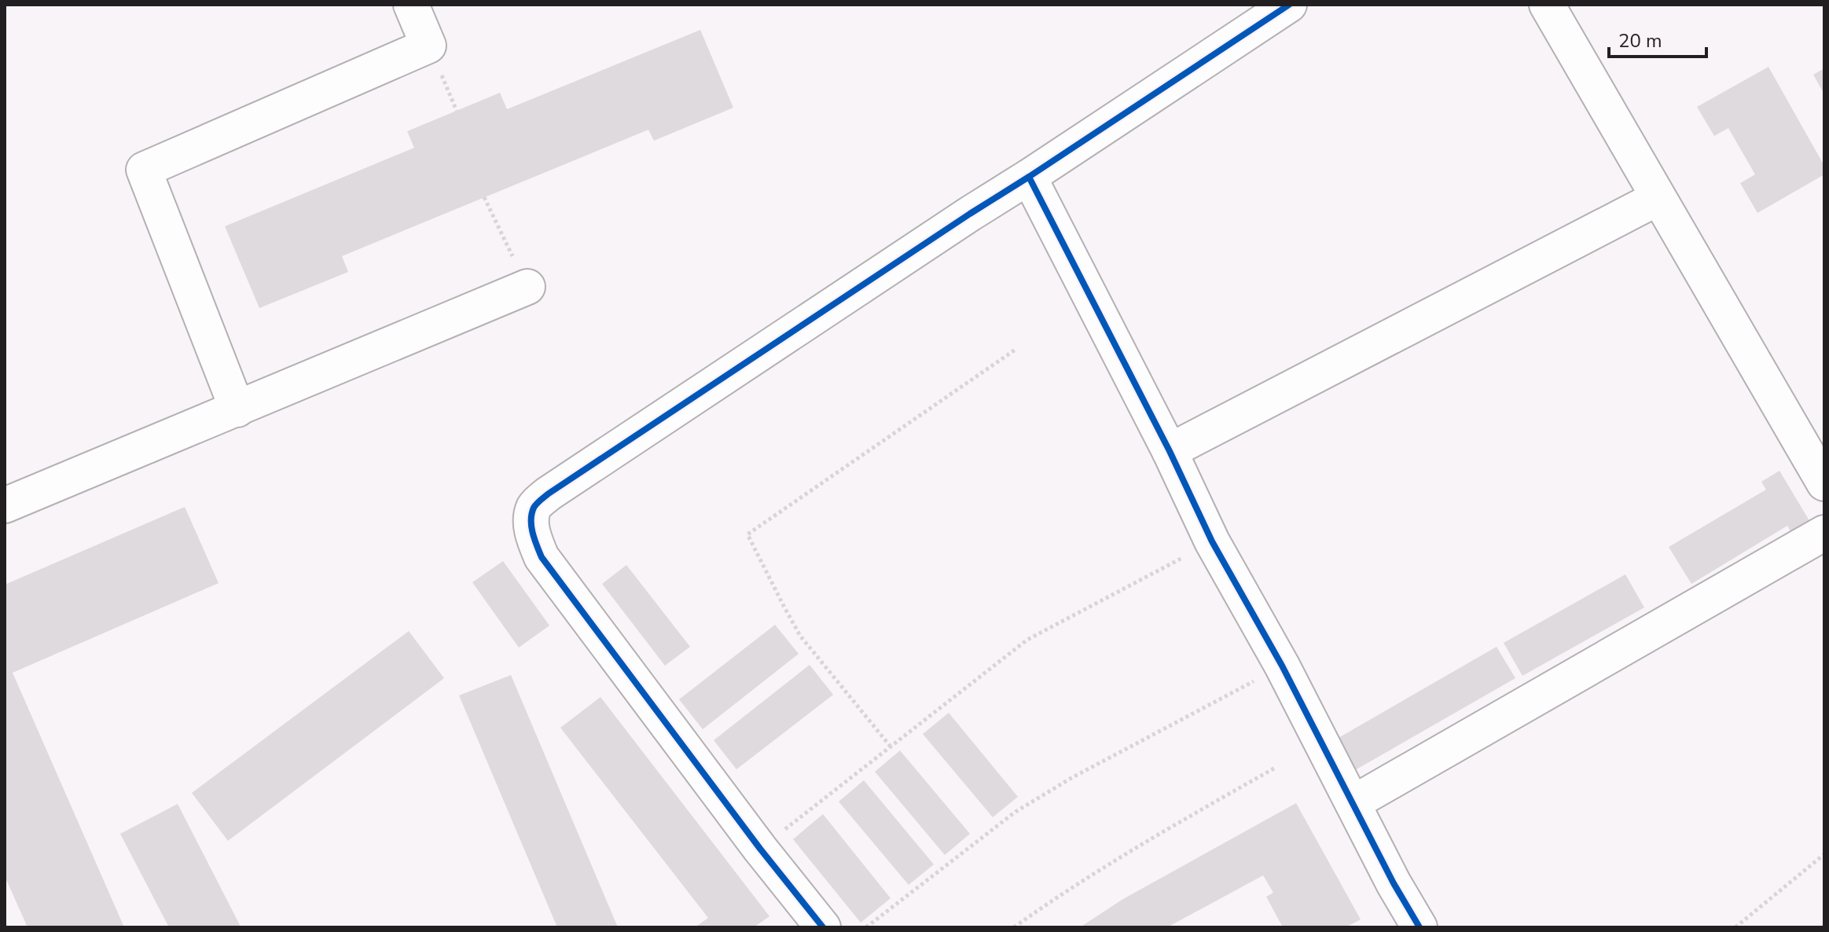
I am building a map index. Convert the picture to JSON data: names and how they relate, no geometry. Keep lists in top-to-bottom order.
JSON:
{
  "scale_bar": "20 m"
}
